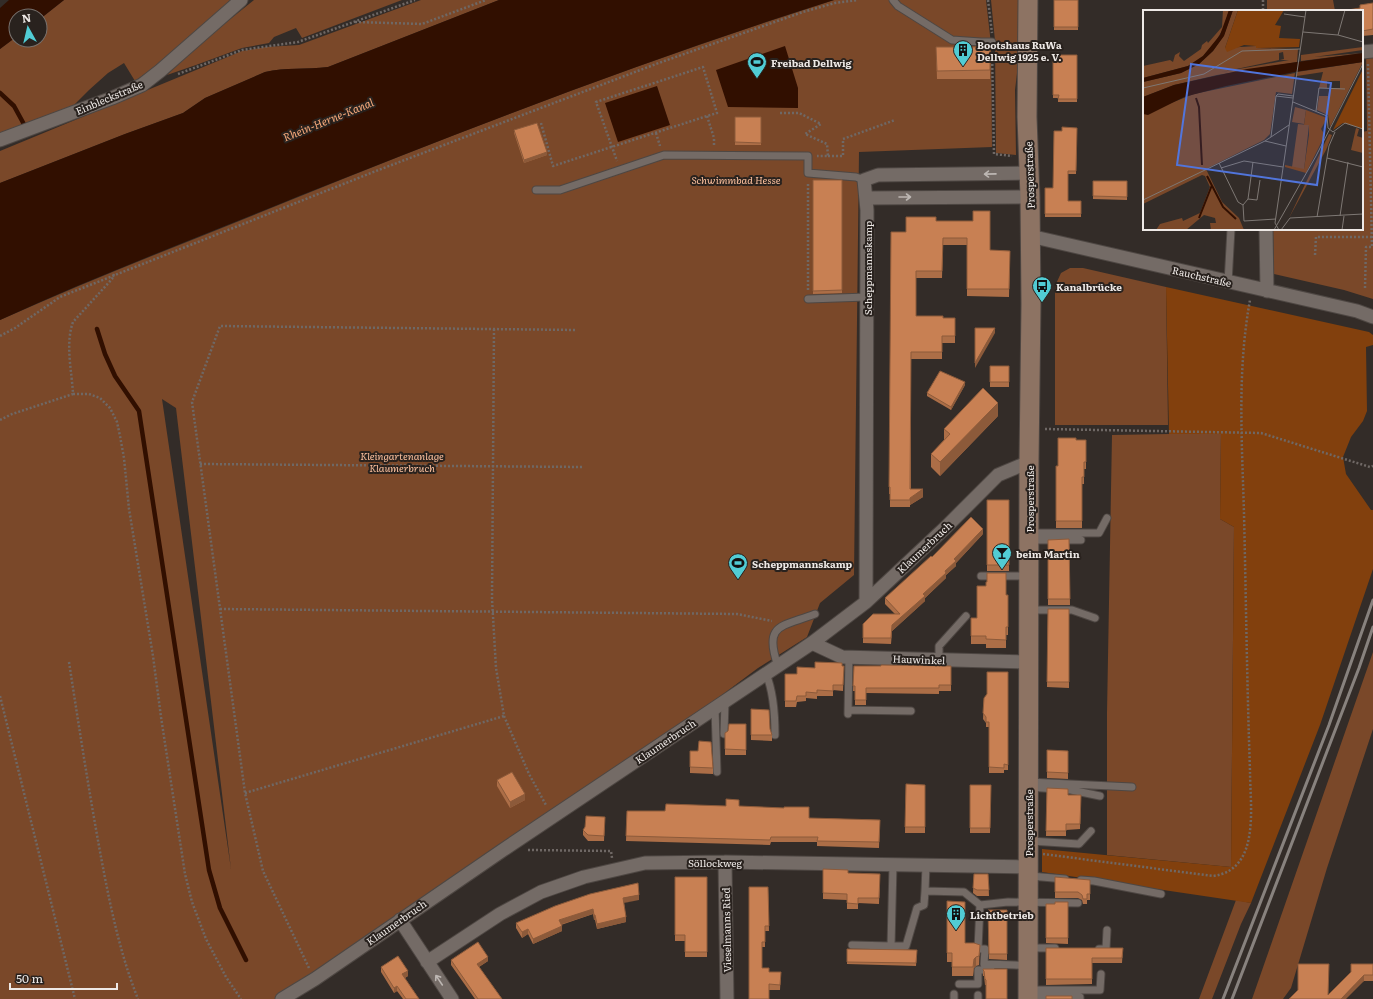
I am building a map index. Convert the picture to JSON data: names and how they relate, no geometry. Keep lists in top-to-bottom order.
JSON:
{
  "streets": {
    "main road": ["Prosperstraße"],
    "street": [
      "Einbleckstraße",
      "Scheppmannskamp",
      "Rauchstraße",
      "Klaumerbruch",
      "Hauwinkel",
      "Söllockweg",
      "Vieselmanns Ried"
    ]
  },
  "crossings": [
    ["Prosperstraße", "Rauchstraße"],
    ["Prosperstraße", "Klaumerbruch"],
    ["Prosperstraße", "Hauwinkel"],
    ["Prosperstraße", "Söllockweg"],
    ["Scheppmannskamp", "Klaumerbruch"],
    ["Klaumerbruch", "Hauwinkel"],
    ["Söllockweg", "Vieselmanns Ried"]
  ],
  "water": ["Rhein-Herne-Kanal"],
  "parks": ["Schwimmbad Hesse", "Kleingartenanlage Klaumerbruch"],
  "places": {
    "building": ["Bootshaus RuWa Dellwig 1925 e. V.", "Lichtbetrieb"],
    "sports": ["Freibad Dellwig", "Scheppmannskamp"],
    "bus stop": ["Kanalbrücke"],
    "bar": ["beim Martin"]
  },
  "scale_bar": "50 m",
  "north": "top"
}
